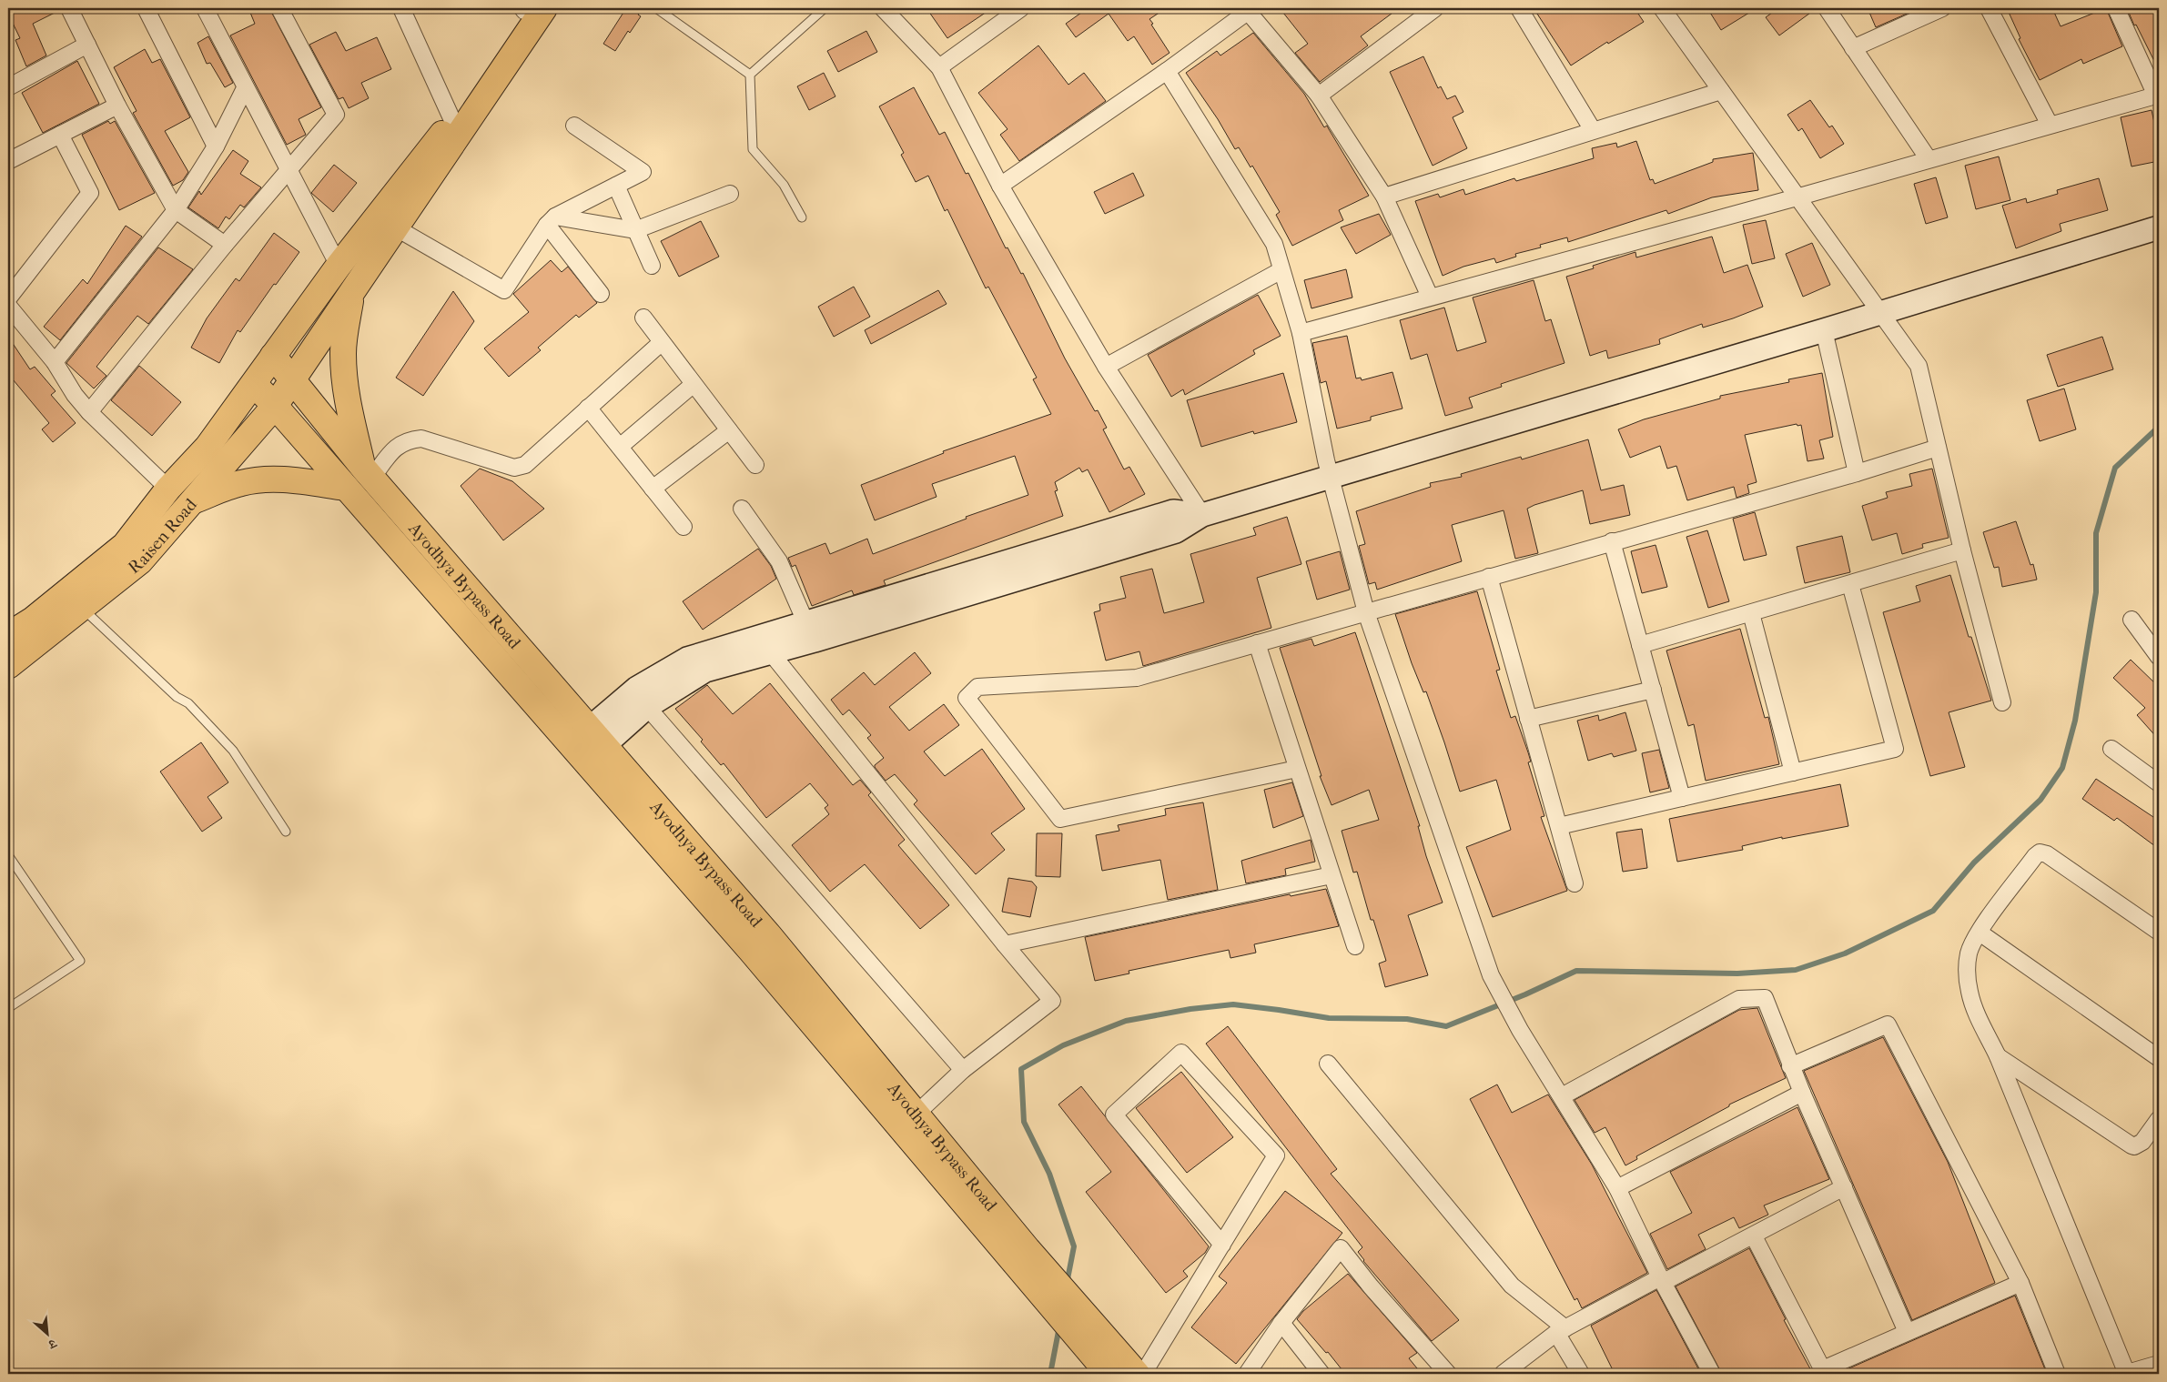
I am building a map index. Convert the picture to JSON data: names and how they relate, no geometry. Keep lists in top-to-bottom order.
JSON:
{
  "streets": {
    "main road": ["Raisen Road", "Ayodhya Bypass Road"]
  },
  "crossings": [
    ["Raisen Road", "Ayodhya Bypass Road"]
  ],
  "north": "bottom right"
}
